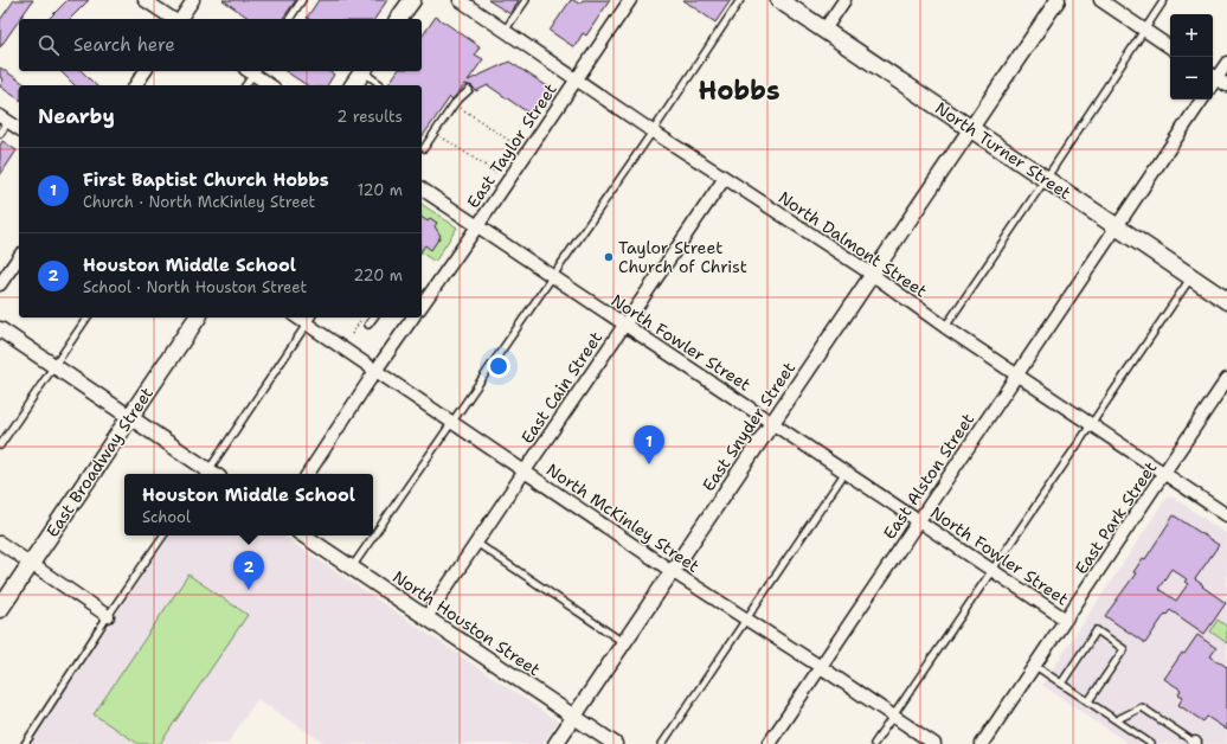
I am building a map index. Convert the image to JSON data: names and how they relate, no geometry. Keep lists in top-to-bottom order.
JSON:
{
  "streets": {
    "main road": ["North Turner Street", "East Broadway Street"],
    "street": [
      "East Taylor Street",
      "North Dalmont Street",
      "North Fowler Street",
      "East Cain Street",
      "East Snyder Street",
      "East Alston Street",
      "North McKinley Street",
      "East Park Street",
      "North Houston Street"
    ]
  },
  "crossings": [
    ["East Taylor Street", "North Dalmont Street"],
    ["East Taylor Street", "North Fowler Street"],
    ["North Turner Street", "East Snyder Street"],
    ["North Turner Street", "East Alston Street"],
    ["North Dalmont Street", "East Cain Street"],
    ["North Dalmont Street", "East Snyder Street"],
    ["North Dalmont Street", "East Alston Street"],
    ["North Dalmont Street", "East Park Street"],
    ["North Fowler Street", "East Cain Street"],
    ["North Fowler Street", "East Snyder Street"],
    ["North Fowler Street", "East Alston Street"],
    ["North Fowler Street", "East Park Street"],
    ["East Cain Street", "North McKinley Street"],
    ["East Cain Street", "North Houston Street"],
    ["East Snyder Street", "North McKinley Street"],
    ["East Snyder Street", "North Houston Street"],
    ["East Alston Street", "North McKinley Street"]
  ],
  "districts": ["Hobbs"],
  "places": ["Taylor Street Church of Christ"],
  "page": {
    "map_buttons": ["+", "−"],
    "search": "Search here",
    "heading": ["Nearby", "2 results"],
    "list": [
      {
        "mark": "1",
        "name": "First Baptist Church Hobbs",
        "note": "Church · North McKinley Street",
        "value": "120 m"
      },
      {
        "mark": "2",
        "name": "Houston Middle School",
        "note": "School · North Houston Street",
        "value": "220 m"
      }
    ],
    "pins": ["1", "2"],
    "popup": ["Houston Middle School", "School"]
  }
}
